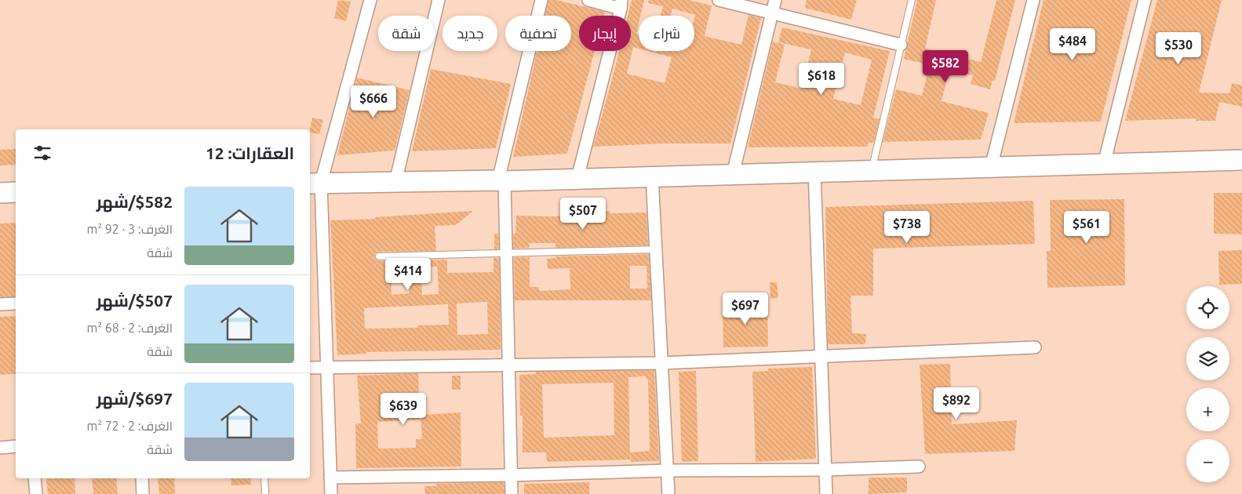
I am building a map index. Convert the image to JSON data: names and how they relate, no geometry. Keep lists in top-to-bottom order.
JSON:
{
  "page": {
    "chip": [
      "شراء",
      "إيجار",
      "تصفية",
      "جديد",
      "شقة"
    ],
    "price": [
      "$484",
      "$530",
      "$582",
      "$618",
      "$666",
      "$507",
      "$738",
      "$561",
      "$414",
      "$697",
      "$892",
      "$639"
    ],
    "heading": "العقارات: 12",
    "list": [
      {
        "name": "$582/شهر",
        "note": "الغرف: 3 · 92 m² · شقة"
      },
      {
        "name": "$507/شهر",
        "note": "الغرف: 2 · 68 m² · شقة"
      },
      {
        "name": "$697/شهر",
        "note": "الغرف: 2 · 72 m² · شقة"
      }
    ],
    "map_buttons": ["+", "−"]
  }
}
